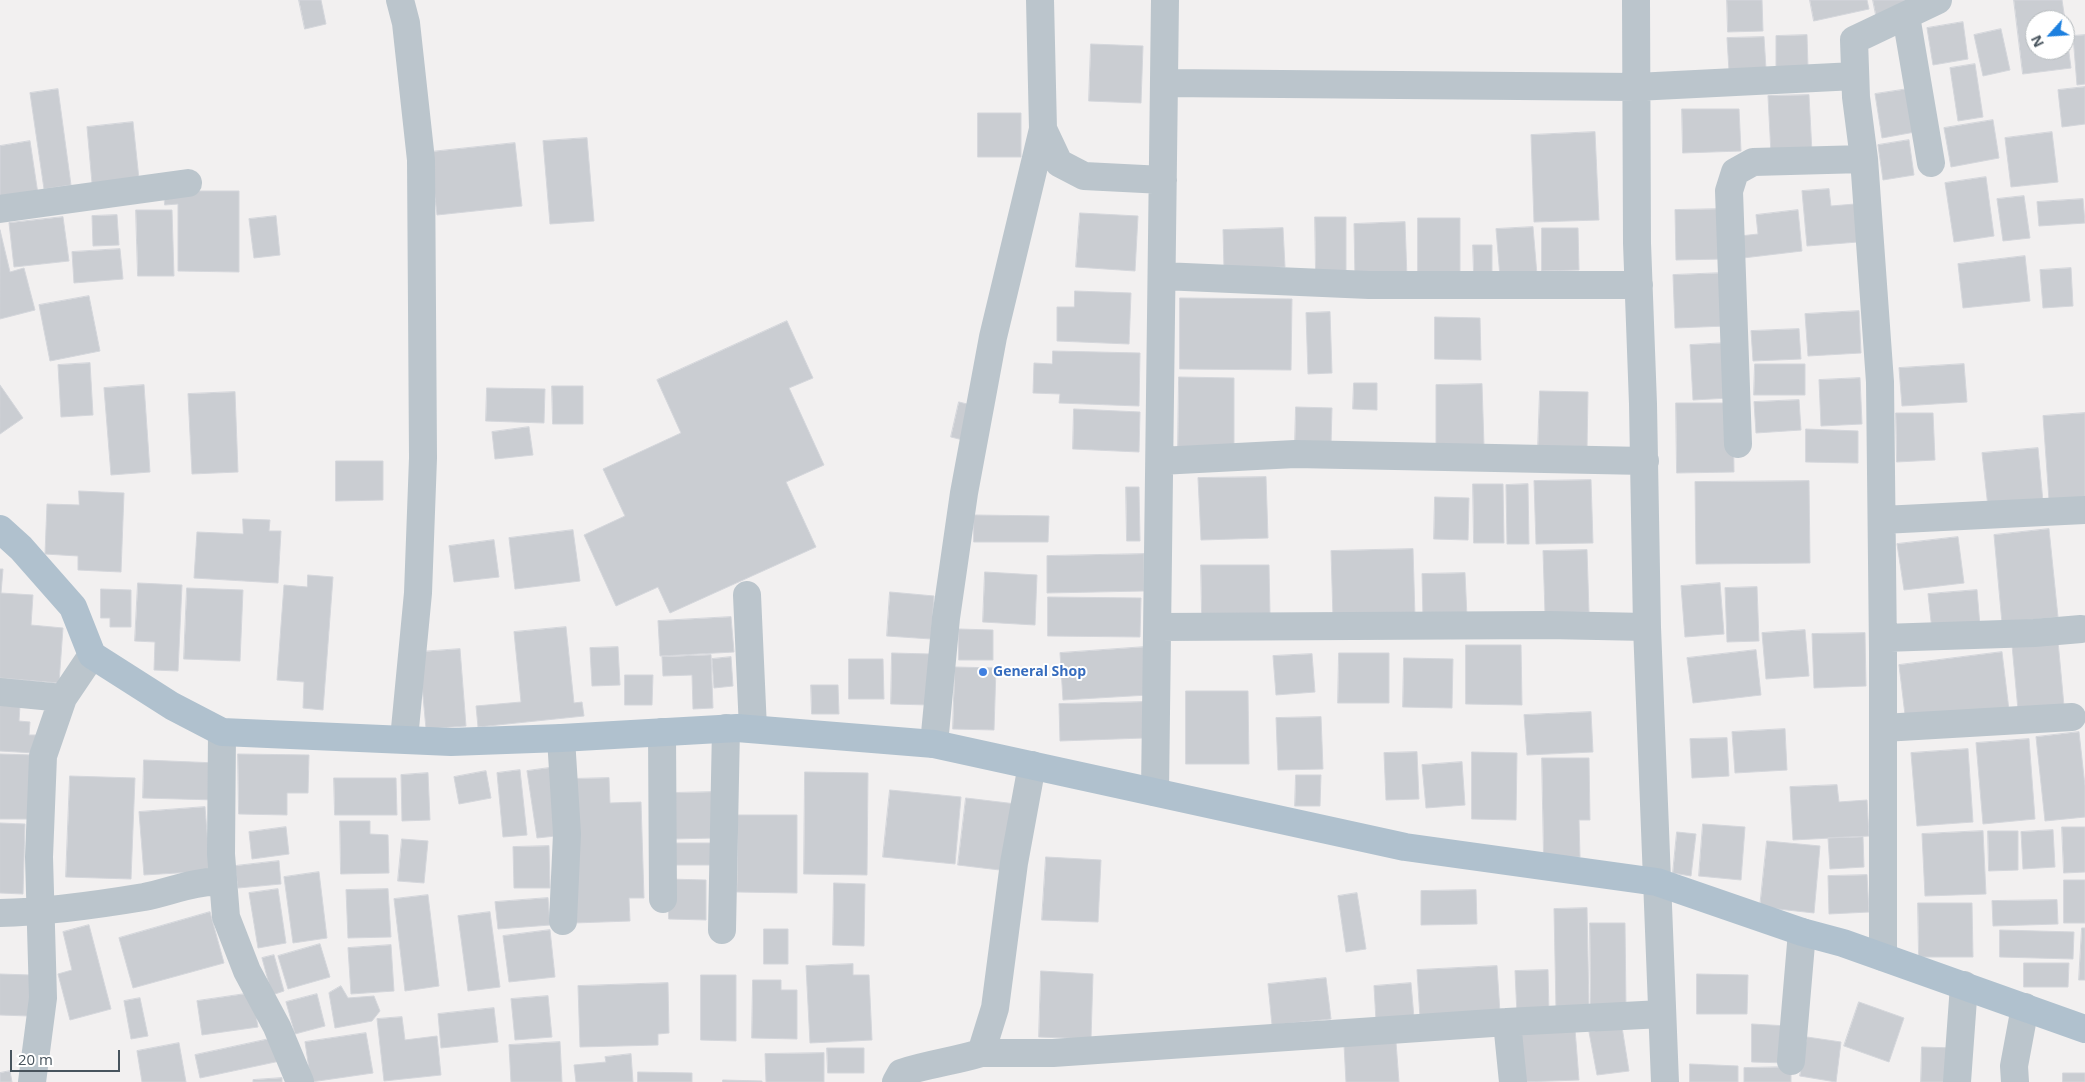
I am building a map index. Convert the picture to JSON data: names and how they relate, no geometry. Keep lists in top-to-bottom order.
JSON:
{
  "places": ["General Shop"],
  "scale_bar": "20 m",
  "north": "bottom left"
}
